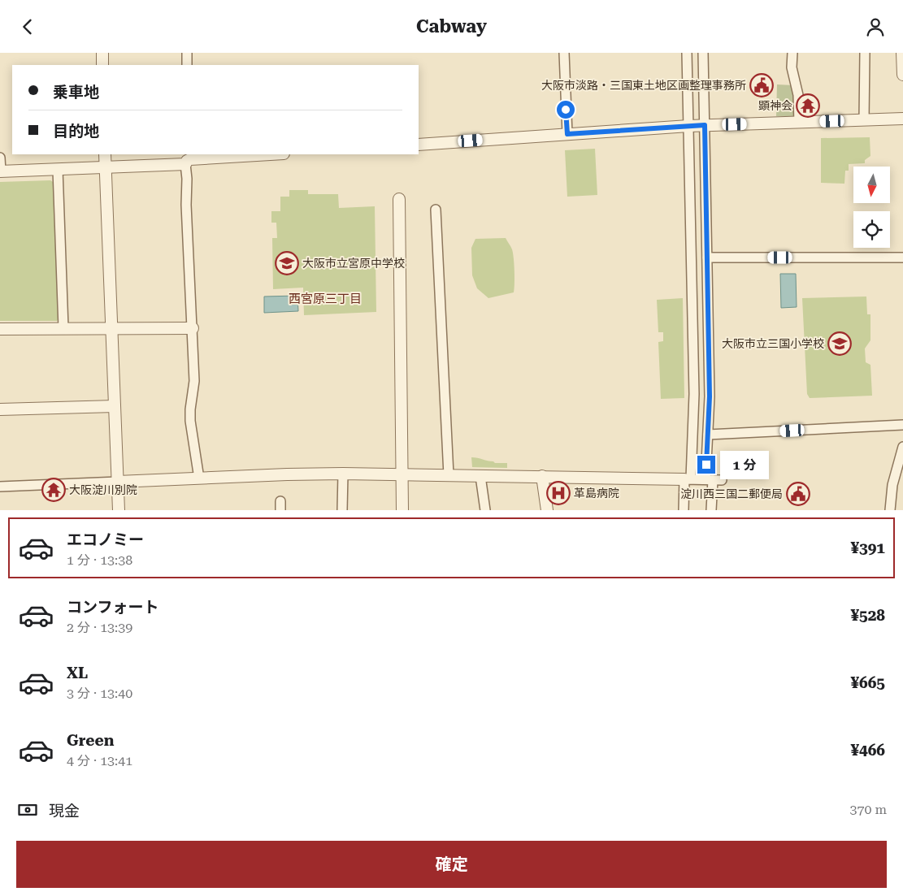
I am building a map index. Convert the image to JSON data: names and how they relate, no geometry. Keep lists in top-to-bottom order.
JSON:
{
  "districts": ["西宮原三丁目"],
  "places": {
    "public building": ["大阪市淡路・三国東土地区画整理事務所", "淀川西三国二郵便局"],
    "temple": ["顕神会", "大阪淀川別院"],
    "school or university": ["大阪市立宮原中学校", "大阪市立三国小学校"],
    "hospital": ["革島病院"]
  },
  "north": "bottom",
  "page": {
    "header": "Cabway",
    "banner": ["乗車地", "目的地"],
    "bubble": "1 分",
    "list": [
      {
        "name": "エコノミー",
        "note": "1 分 · 13:38",
        "value": "¥391"
      },
      {
        "name": "コンフォート",
        "note": "2 分 · 13:39",
        "value": "¥528"
      },
      {
        "name": "XL",
        "note": "3 分 · 13:40",
        "value": "¥665"
      },
      {
        "name": "Green",
        "note": "4 分 · 13:41",
        "value": "¥466"
      }
    ],
    "pay": ["現金", "370 m"],
    "buttons": "確定"
  }
}
